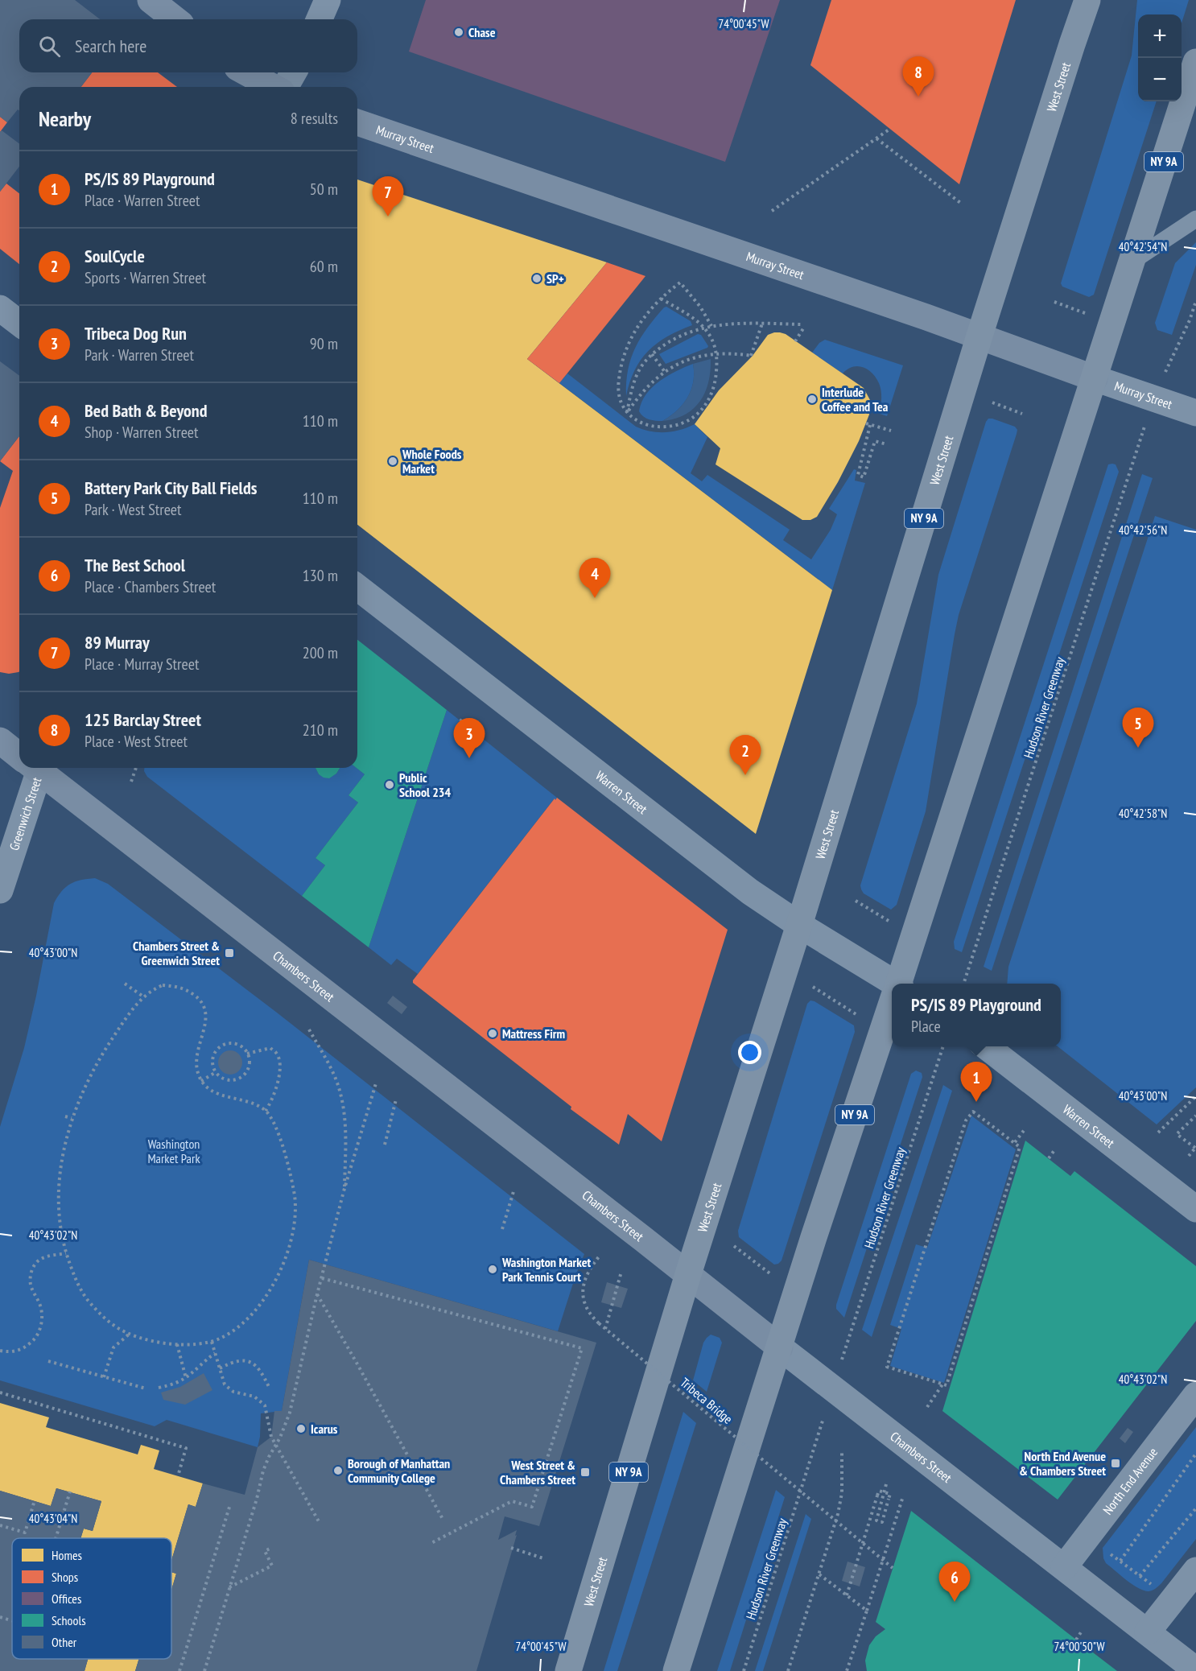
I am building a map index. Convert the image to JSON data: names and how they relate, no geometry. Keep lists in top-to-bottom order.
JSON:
{
  "streets": {
    "highway": ["West Street", "NY 9A"],
    "main road": ["Murray Street", "Chambers Street"],
    "street": ["Warren Street", "Greenwich Street", "North End Avenue"],
    "path": ["Hudson River Greenway", "Tribeca Bridge"]
  },
  "crossings": [
    ["West Street", "Murray Street"],
    ["West Street", "Warren Street"],
    ["West Street", "Chambers Street"],
    ["Murray Street", "NY 9A"],
    ["NY 9A", "Chambers Street"],
    ["Chambers Street", "North End Avenue"]
  ],
  "parks": ["Washington Market Park"],
  "places": {
    "other": [
      "Chase",
      "SP+",
      "Interlude Coffee and Tea",
      "Whole Foods Market",
      "Public School 234",
      "Mattress Firm",
      "Washington Market Park Tennis Court",
      "Icarus",
      "Borough of Manhattan Community College"
    ],
    "transit": ["Chambers Street & Greenwich Street", "North End Avenue & Chambers Street", "West Street & Chambers Street"]
  },
  "legend": [
    "Homes",
    "Shops",
    "Offices",
    "Schools",
    "Other"
  ],
  "page": {
    "map_buttons": ["+", "−"],
    "search": "Search here",
    "pins": [
      "8",
      "7",
      "4",
      "5",
      "3",
      "2",
      "1",
      "6"
    ],
    "heading": ["Nearby", "8 results"],
    "list": [
      {
        "mark": "1",
        "name": "PS/IS 89 Playground",
        "note": "Place · Warren Street",
        "value": "50 m"
      },
      {
        "mark": "2",
        "name": "SoulCycle",
        "note": "Sports · Warren Street",
        "value": "60 m"
      },
      {
        "mark": "3",
        "name": "Tribeca Dog Run",
        "note": "Park · Warren Street",
        "value": "90 m"
      },
      {
        "mark": "4",
        "name": "Bed Bath & Beyond",
        "note": "Shop · Warren Street",
        "value": "110 m"
      },
      {
        "mark": "5",
        "name": "Battery Park City Ball Fields",
        "note": "Park · West Street",
        "value": "110 m"
      },
      {
        "mark": "6",
        "name": "The Best School",
        "note": "Place · Chambers Street",
        "value": "130 m"
      },
      {
        "mark": "7",
        "name": "89 Murray",
        "note": "Place · Murray Street",
        "value": "200 m"
      },
      {
        "mark": "8",
        "name": "125 Barclay Street",
        "note": "Place · West Street",
        "value": "210 m"
      }
    ],
    "popup": ["PS/IS 89 Playground", "Place"]
  },
  "coordinates": [
    "74°00'45\"W",
    "40°42'54\"N",
    "40°42'56\"N",
    "40°42'58\"N",
    "40°43'00\"N",
    "40°43'02\"N",
    "40°43'04\"N",
    "74°00'50\"W"
  ]
}
